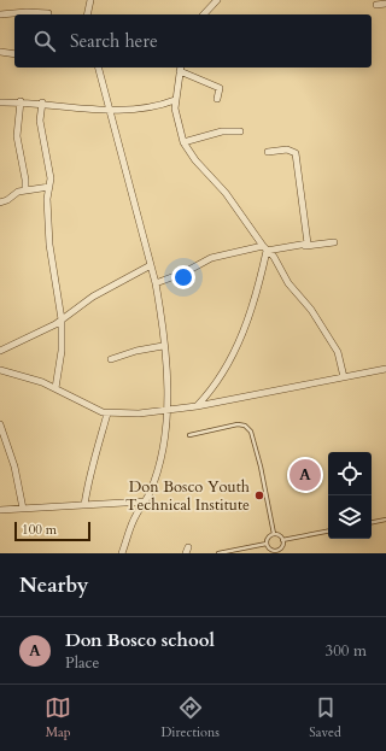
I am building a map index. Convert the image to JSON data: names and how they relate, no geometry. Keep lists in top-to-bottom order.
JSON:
{
  "places": ["Don Bosco Youth Technical Institute"],
  "scale_bar": "100 m",
  "page": {
    "search": "Search here",
    "pins": "A",
    "scale": "100 m",
    "heading": "Nearby",
    "list": [
      {
        "mark": "A",
        "name": "Don Bosco school",
        "note": "Place",
        "value": "300 m"
      }
    ],
    "nav": ["Map", "Directions", "Saved"]
  }
}
